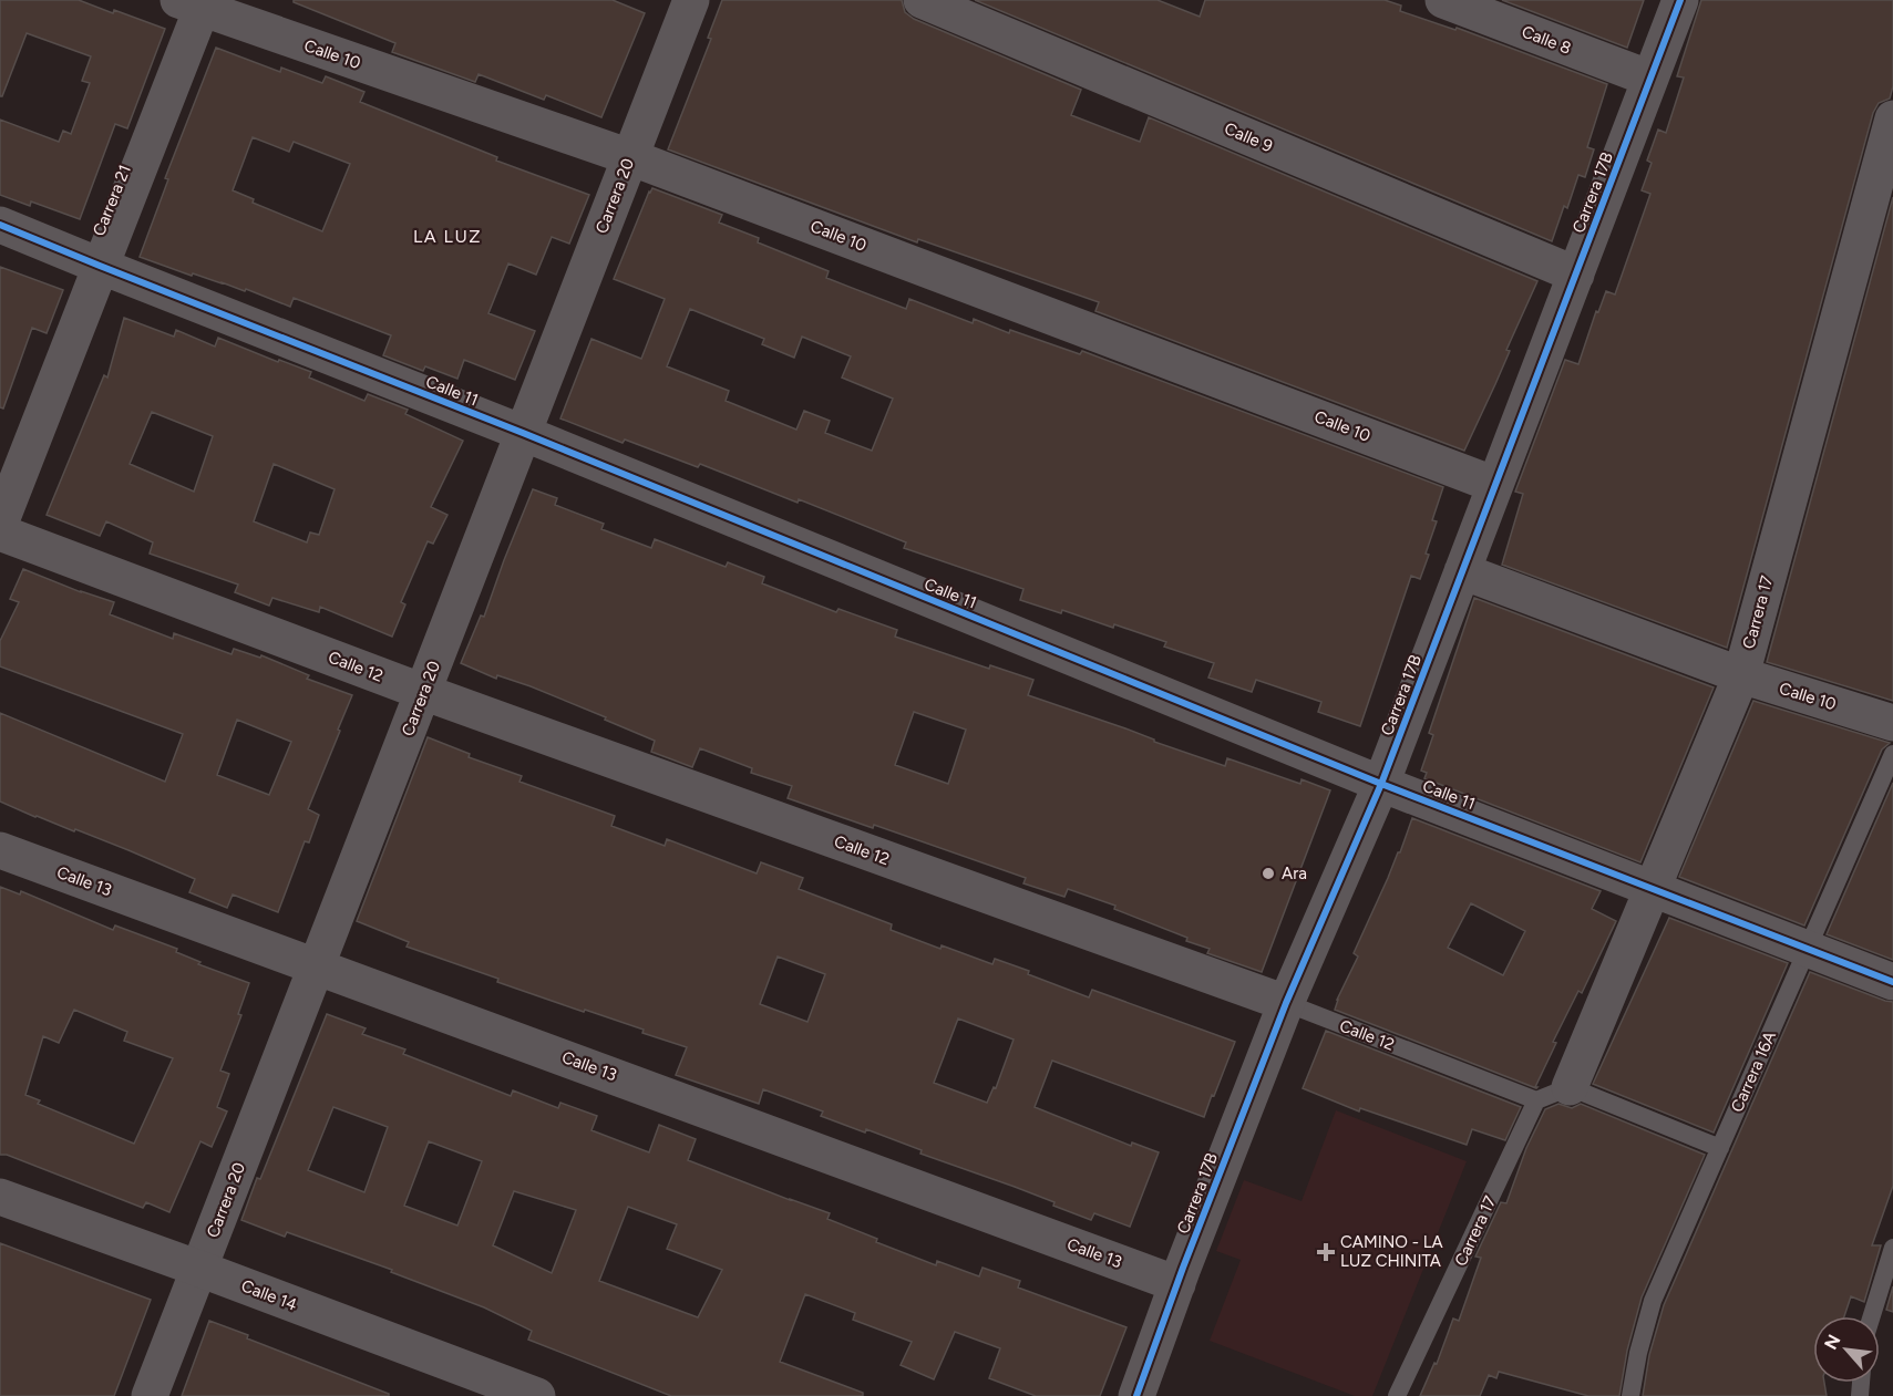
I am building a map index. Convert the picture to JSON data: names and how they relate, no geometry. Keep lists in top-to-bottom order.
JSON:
{
  "streets": {
    "street": [
      "Calle 8",
      "Calle 10",
      "Calle 9",
      "Carrera 17B",
      "Carrera 20",
      "Carrera 21",
      "Calle 11",
      "Carrera 17",
      "Calle 12",
      "Calle 13",
      "Calle 14"
    ],
    "lane": ["Carrera 16A"]
  },
  "crossings": [
    ["Calle 8", "Carrera 17B"],
    ["Calle 10", "Carrera 17B"],
    ["Calle 10", "Carrera 20"],
    ["Calle 10", "Carrera 21"],
    ["Calle 10", "Carrera 17"],
    ["Calle 9", "Carrera 17B"],
    ["Carrera 17B", "Calle 11"],
    ["Carrera 17B", "Calle 12"],
    ["Carrera 17B", "Calle 13"],
    ["Carrera 20", "Calle 11"],
    ["Carrera 20", "Calle 12"],
    ["Carrera 20", "Calle 13"],
    ["Carrera 20", "Calle 14"],
    ["Carrera 21", "Calle 11"],
    ["Calle 11", "Carrera 17"],
    ["Calle 11", "Carrera 16A"],
    ["Carrera 17", "Calle 12"]
  ],
  "districts": ["LA LUZ"],
  "places": {
    "other": ["Ara"],
    "health": ["CAMINO - LA LUZ CHINITA"]
  },
  "north": "top left"
}
